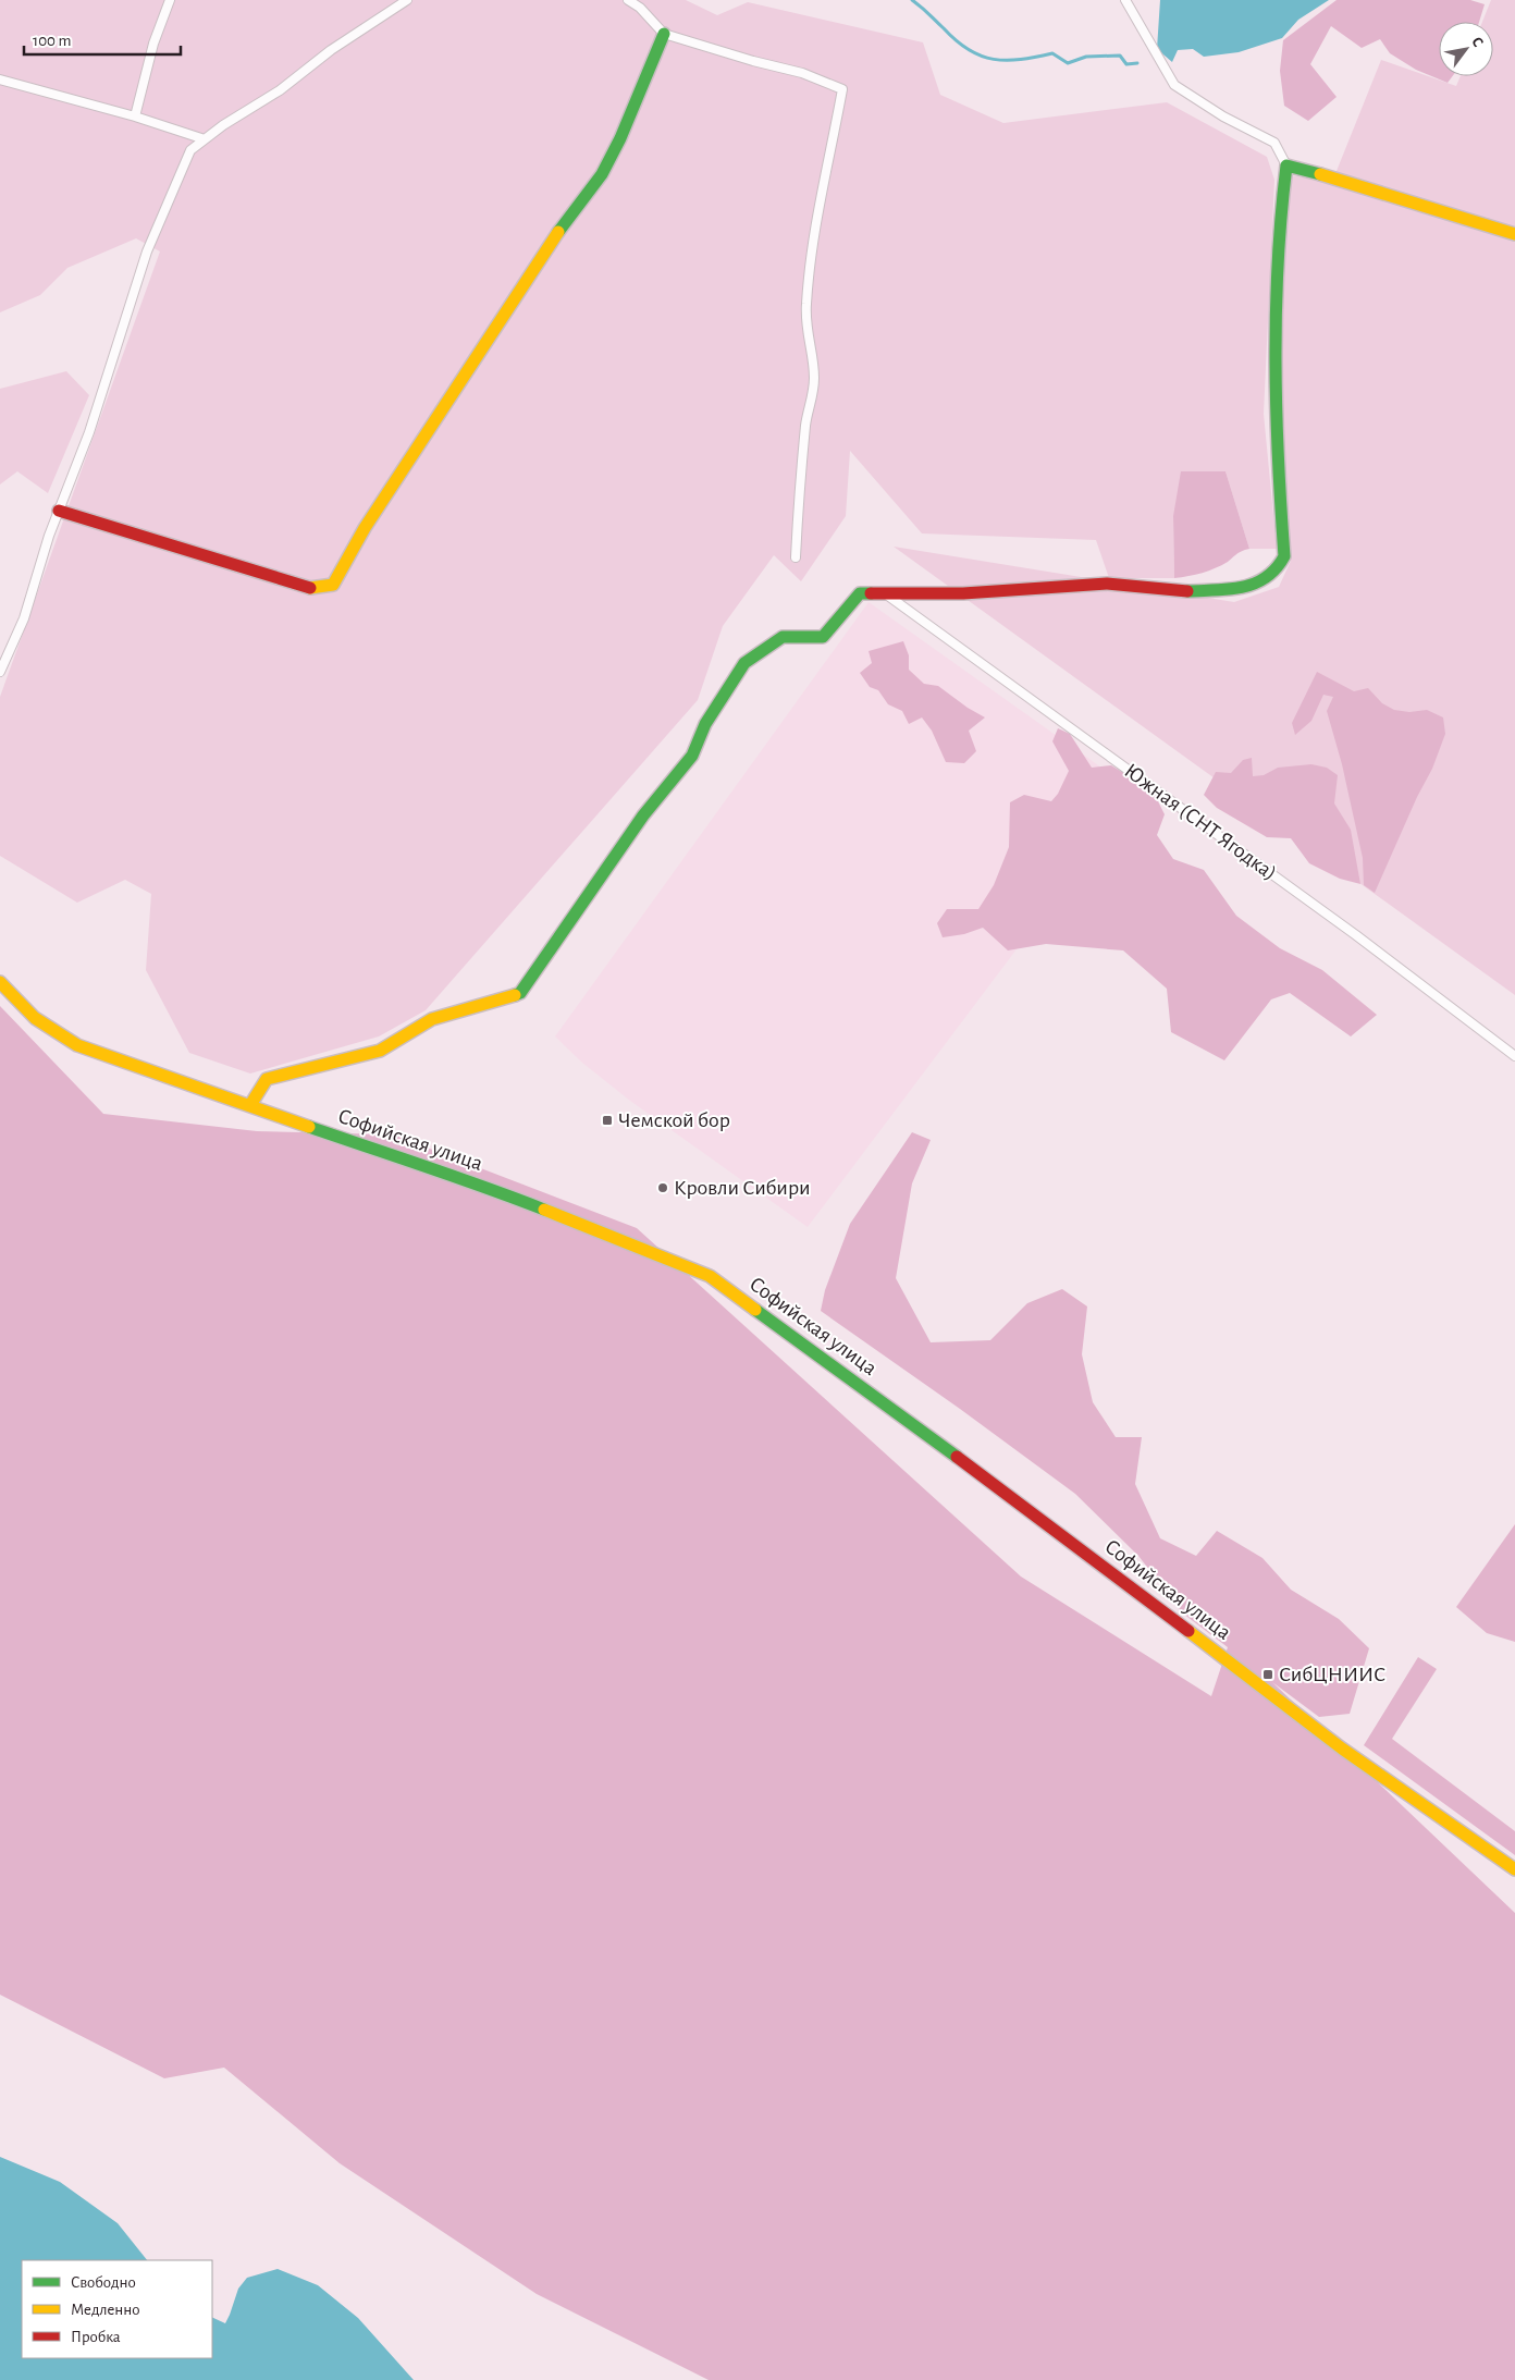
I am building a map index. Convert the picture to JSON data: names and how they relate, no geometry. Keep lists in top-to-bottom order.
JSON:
{
  "streets": {
    "street": ["Южная (СНТ Ягодка)", "Софийская улица"]
  },
  "places": {
    "transit": ["Чемской бор", "СибЦНИИС"],
    "other": ["Кровли Сибири"]
  },
  "legend": ["Свободно", "Медленно", "Пробка"],
  "scale_bar": "100 m",
  "north": "top right"
}
